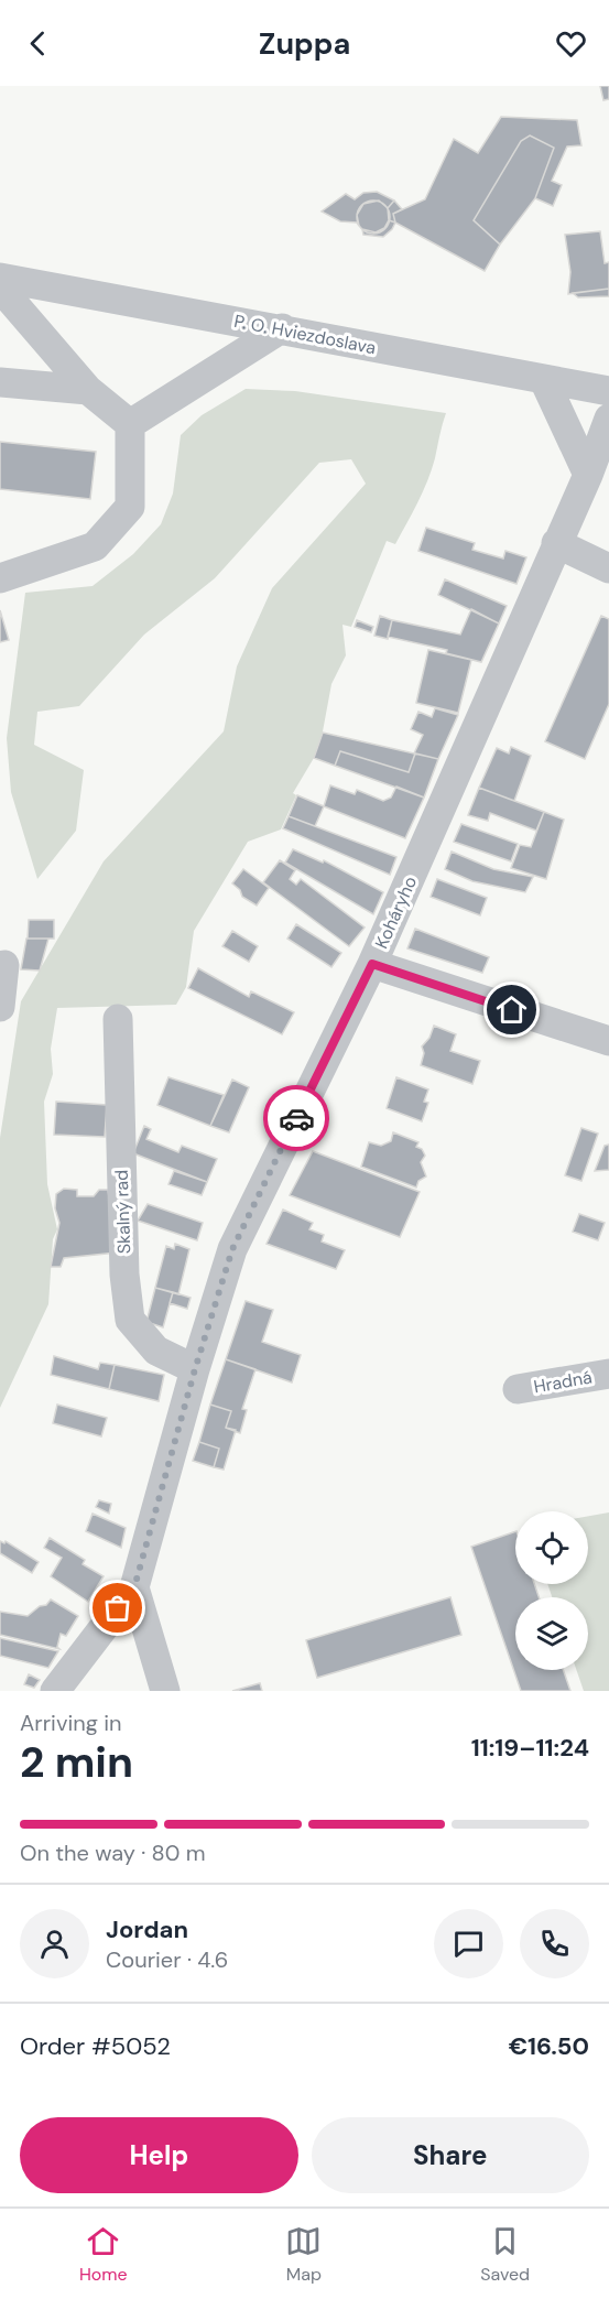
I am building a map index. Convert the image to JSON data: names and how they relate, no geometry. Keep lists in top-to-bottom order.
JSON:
{
  "streets": {
    "street": [
      "P. O. Hviezdoslava",
      "Koháryho",
      "Skalný rad",
      "Hradná"
    ]
  },
  "crossings": [
    ["Koháryho", "Skalný rad"]
  ],
  "page": {
    "header": "Zuppa",
    "heading": ["2 min", "Arriving in", "11:19–11:24"],
    "panel": [
      "Jordan",
      "Courier · 4.6",
      "Order #5052",
      "€16.50"
    ],
    "bar": "On the way · 80 m",
    "buttons": ["Help", "Share"],
    "tabs": ["Home", "Map", "Saved"]
  }
}
